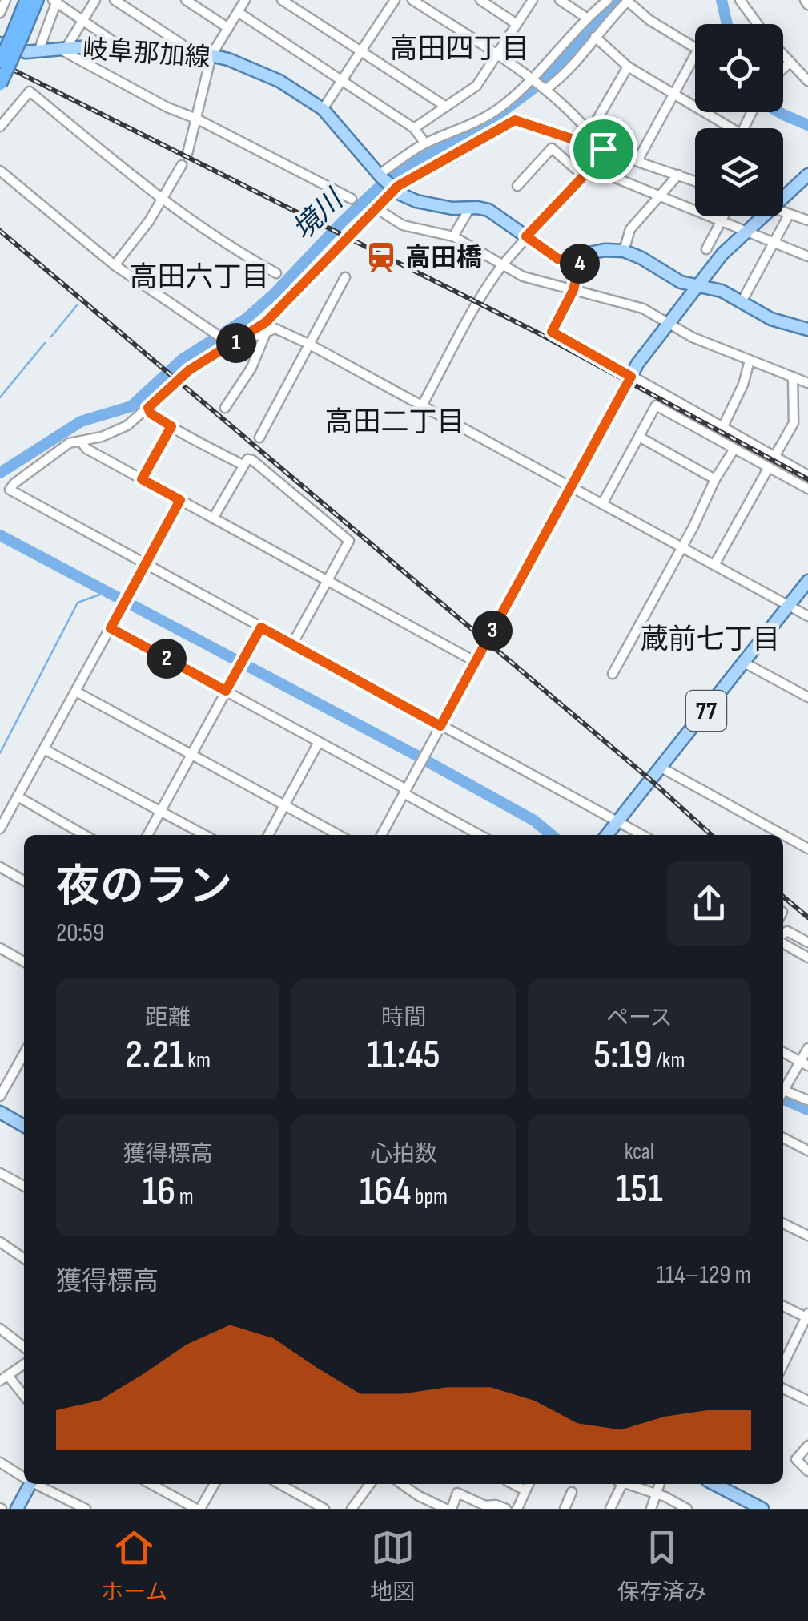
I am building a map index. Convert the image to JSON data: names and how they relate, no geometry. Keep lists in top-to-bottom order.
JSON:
{
  "streets": {
    "main road": ["岐阜那加線", "77"]
  },
  "districts": [
    "高田四丁目",
    "高田六丁目",
    "高田二丁目",
    "蔵前七丁目"
  ],
  "water": ["境川"],
  "places": {
    "station": ["高田橋"]
  },
  "page": {
    "pins": [
      "4",
      "1",
      "3",
      "2"
    ],
    "heading": ["夜のラン", "20:59"],
    "stats": [
      ["距離", "2.21 km"],
      ["時間", "11:45"],
      ["ペース", "5:19 /km"],
      ["獲得標高", "16 m"],
      ["心拍数", "164 bpm"],
      ["kcal", "151"]
    ],
    "chart": ["獲得標高", "114–129 m"],
    "tabs": ["ホーム", "地図", "保存済み"]
  }
}
